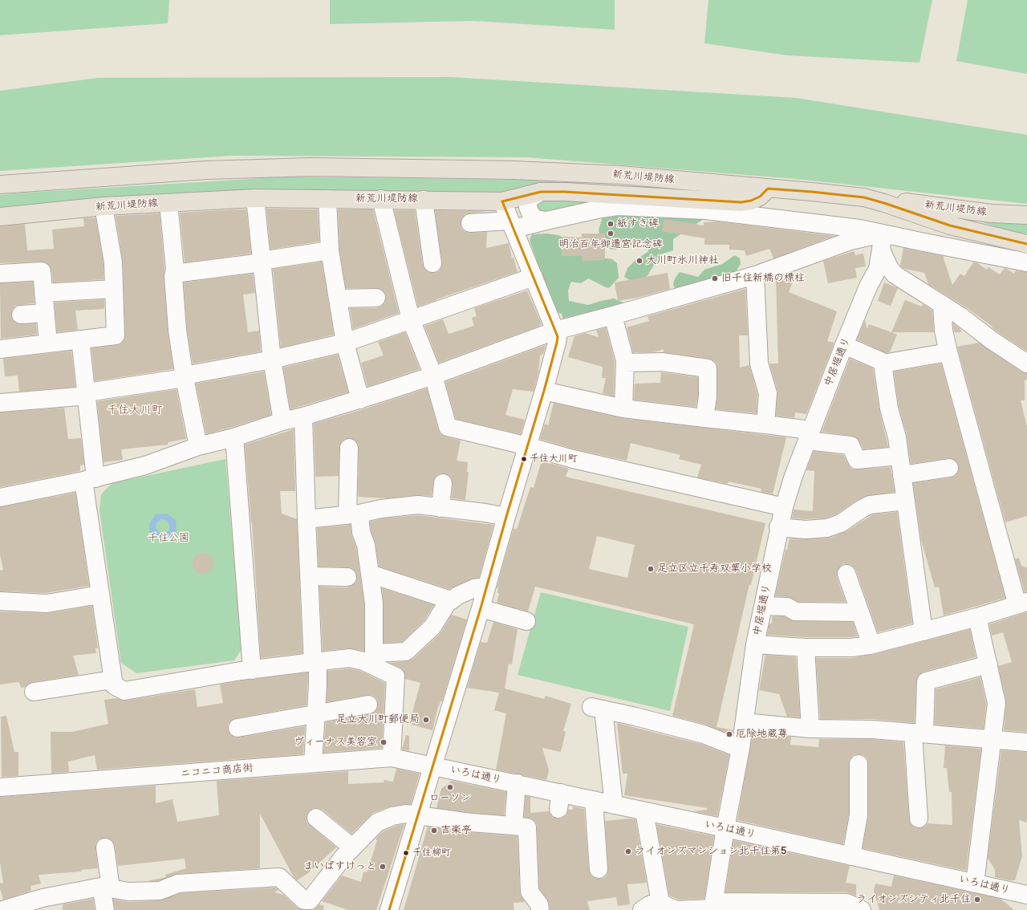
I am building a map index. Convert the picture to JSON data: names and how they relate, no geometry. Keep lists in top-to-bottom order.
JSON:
{
  "streets": {
    "main road": ["新荒川堤防線"],
    "street": ["中居堀通り", "ニコニコ商店街", "いろは通り"]
  },
  "crossings": [
    ["中居堀通り", "いろは通り"],
    ["ニコニコ商店街", "いろは通り"]
  ],
  "districts": ["千住大川町"],
  "parks": ["千住公園"],
  "places": [
    "紙すき碑",
    "明治百年御遷宮記念碑",
    "大川町氷川神社",
    "旧千住新橋の標柱",
    "千住大川町",
    "足立区立千寿双葉小学校",
    "足立大川町郵便局",
    "厄除地蔵尊",
    "ヴィーナス美容室",
    "ローソン",
    "吉楽亭",
    "ライオンズマンション北千住第5",
    "千住柳町",
    "まいばすけっと",
    "ライオンズシティ北千住"
  ]
}
